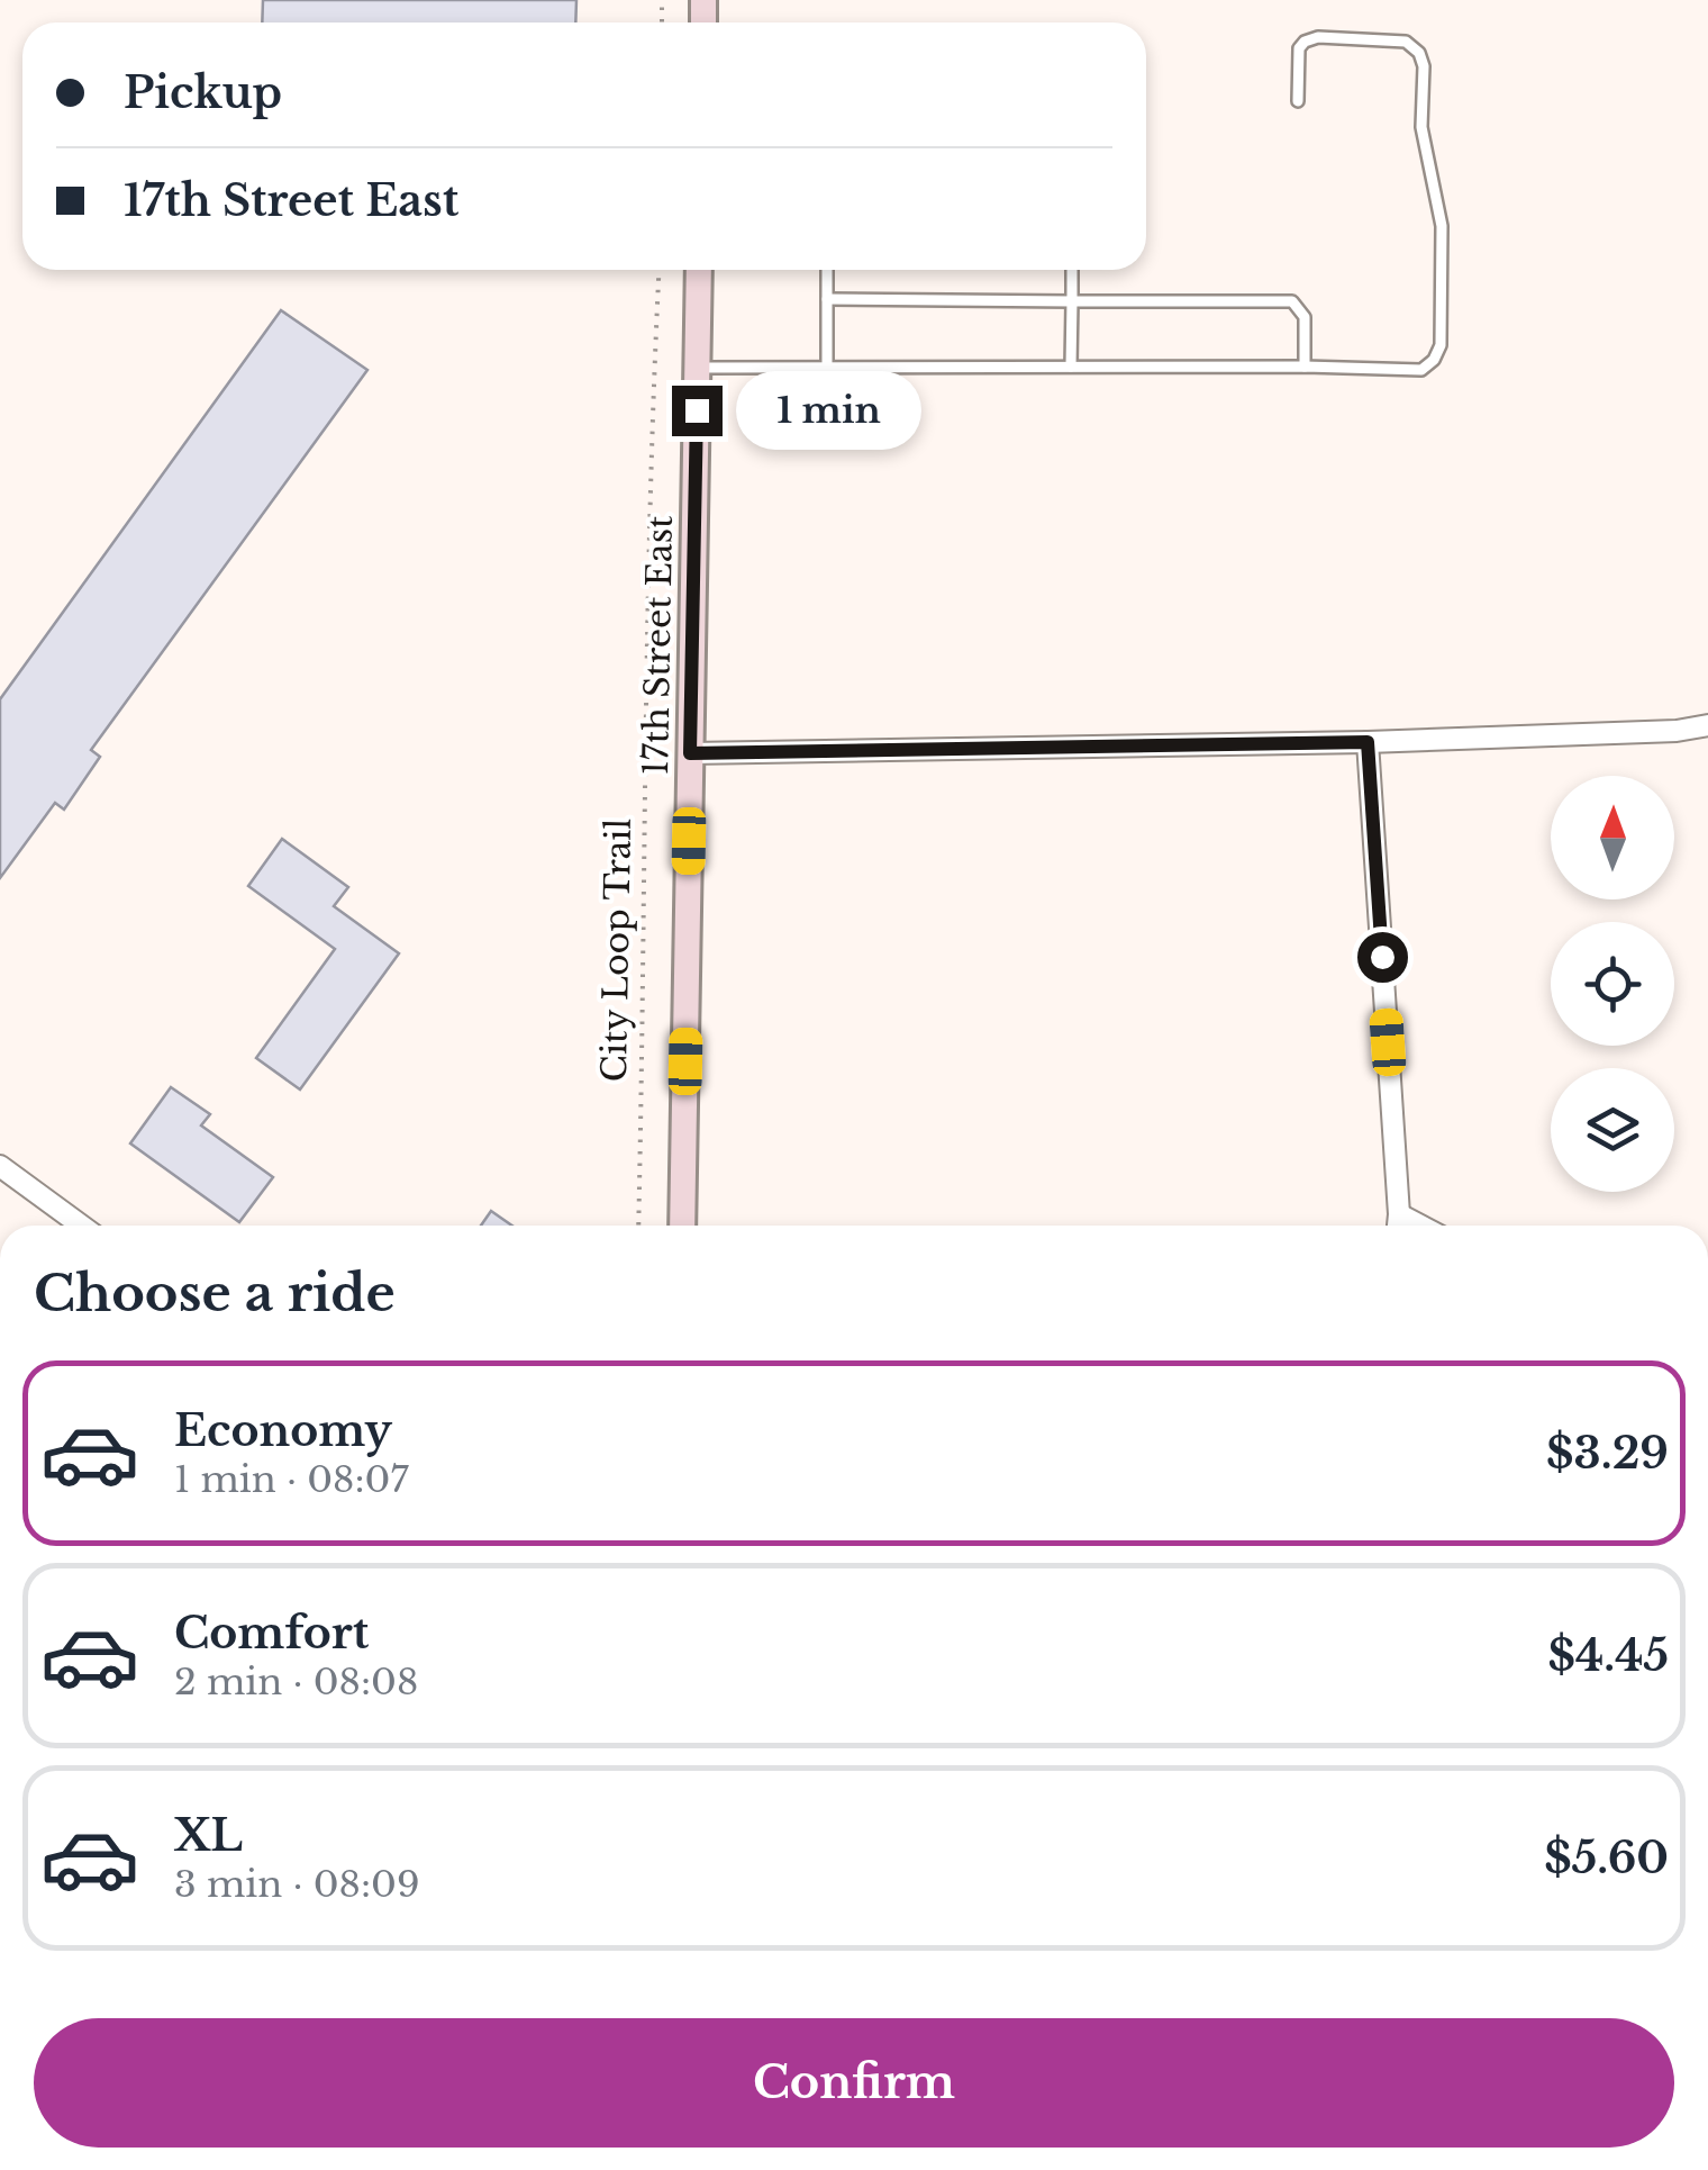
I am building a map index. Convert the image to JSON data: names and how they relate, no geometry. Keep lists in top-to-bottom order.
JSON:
{
  "streets": {
    "main road": ["17th Street East"],
    "path": ["City Loop Trail"]
  },
  "north": "top",
  "page": {
    "banner": ["Pickup", "17th Street East"],
    "bubble": "1 min",
    "heading": "Choose a ride",
    "list": [
      {
        "name": "Economy",
        "note": "1 min · 08:07",
        "value": "$3.29"
      },
      {
        "name": "Comfort",
        "note": "2 min · 08:08",
        "value": "$4.45"
      },
      {
        "name": "XL",
        "note": "3 min · 08:09",
        "value": "$5.60"
      }
    ],
    "buttons": "Confirm"
  }
}
